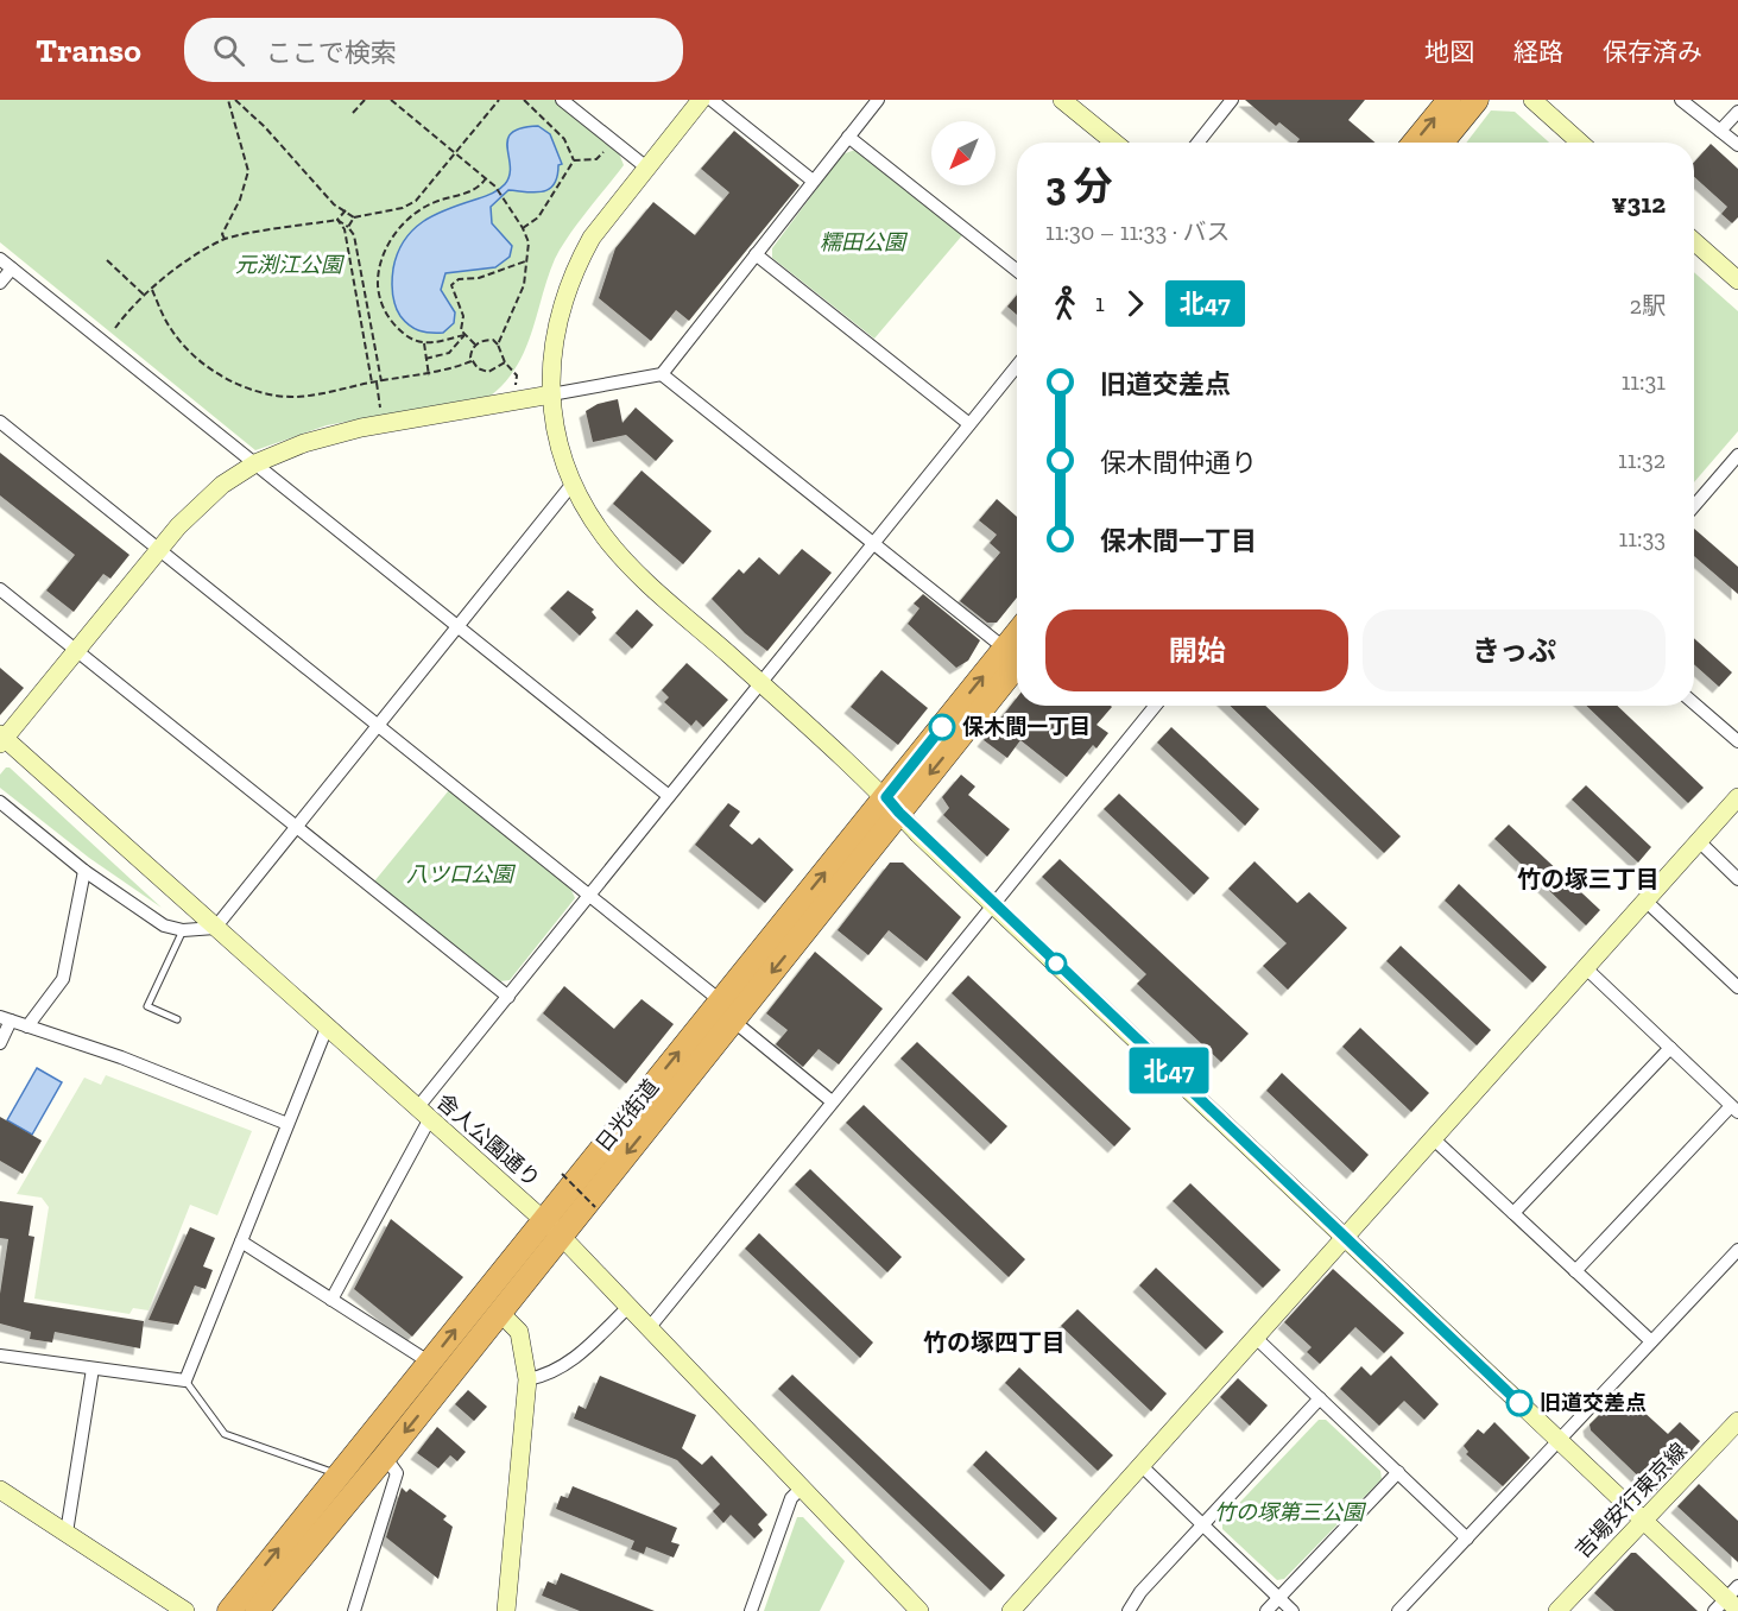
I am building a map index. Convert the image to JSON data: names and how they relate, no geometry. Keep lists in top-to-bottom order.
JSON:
{
  "streets": {
    "highway": ["日光街道"],
    "street": ["舎人公園通り", "吉場安行東京線"]
  },
  "crossings": [
    ["日光街道", "舎人公園通り"]
  ],
  "districts": ["竹の塚三丁目", "竹の塚四丁目"],
  "parks": [
    "糯田公園",
    "元渕江公園",
    "八ツ口公園",
    "竹の塚第三公園"
  ],
  "places": ["保木間一丁目", "旧道交差点"],
  "lines": ["bus line 北47"],
  "north": "bottom left",
  "page": {
    "header": "Transo",
    "search": "ここで検索",
    "nav": ["地図", "経路", "保存済み"],
    "on_map": "北47",
    "heading": ["3 分", "11:30 – 11:33 · バス", "¥312"],
    "legs": ["1", "北47", "2駅"],
    "list": [
      {
        "name": "旧道交差点",
        "value": "11:31"
      },
      {
        "name": "保木間仲通り",
        "value": "11:32"
      },
      {
        "name": "保木間一丁目",
        "value": "11:33"
      }
    ],
    "buttons": ["開始", "きっぷ"]
  }
}
